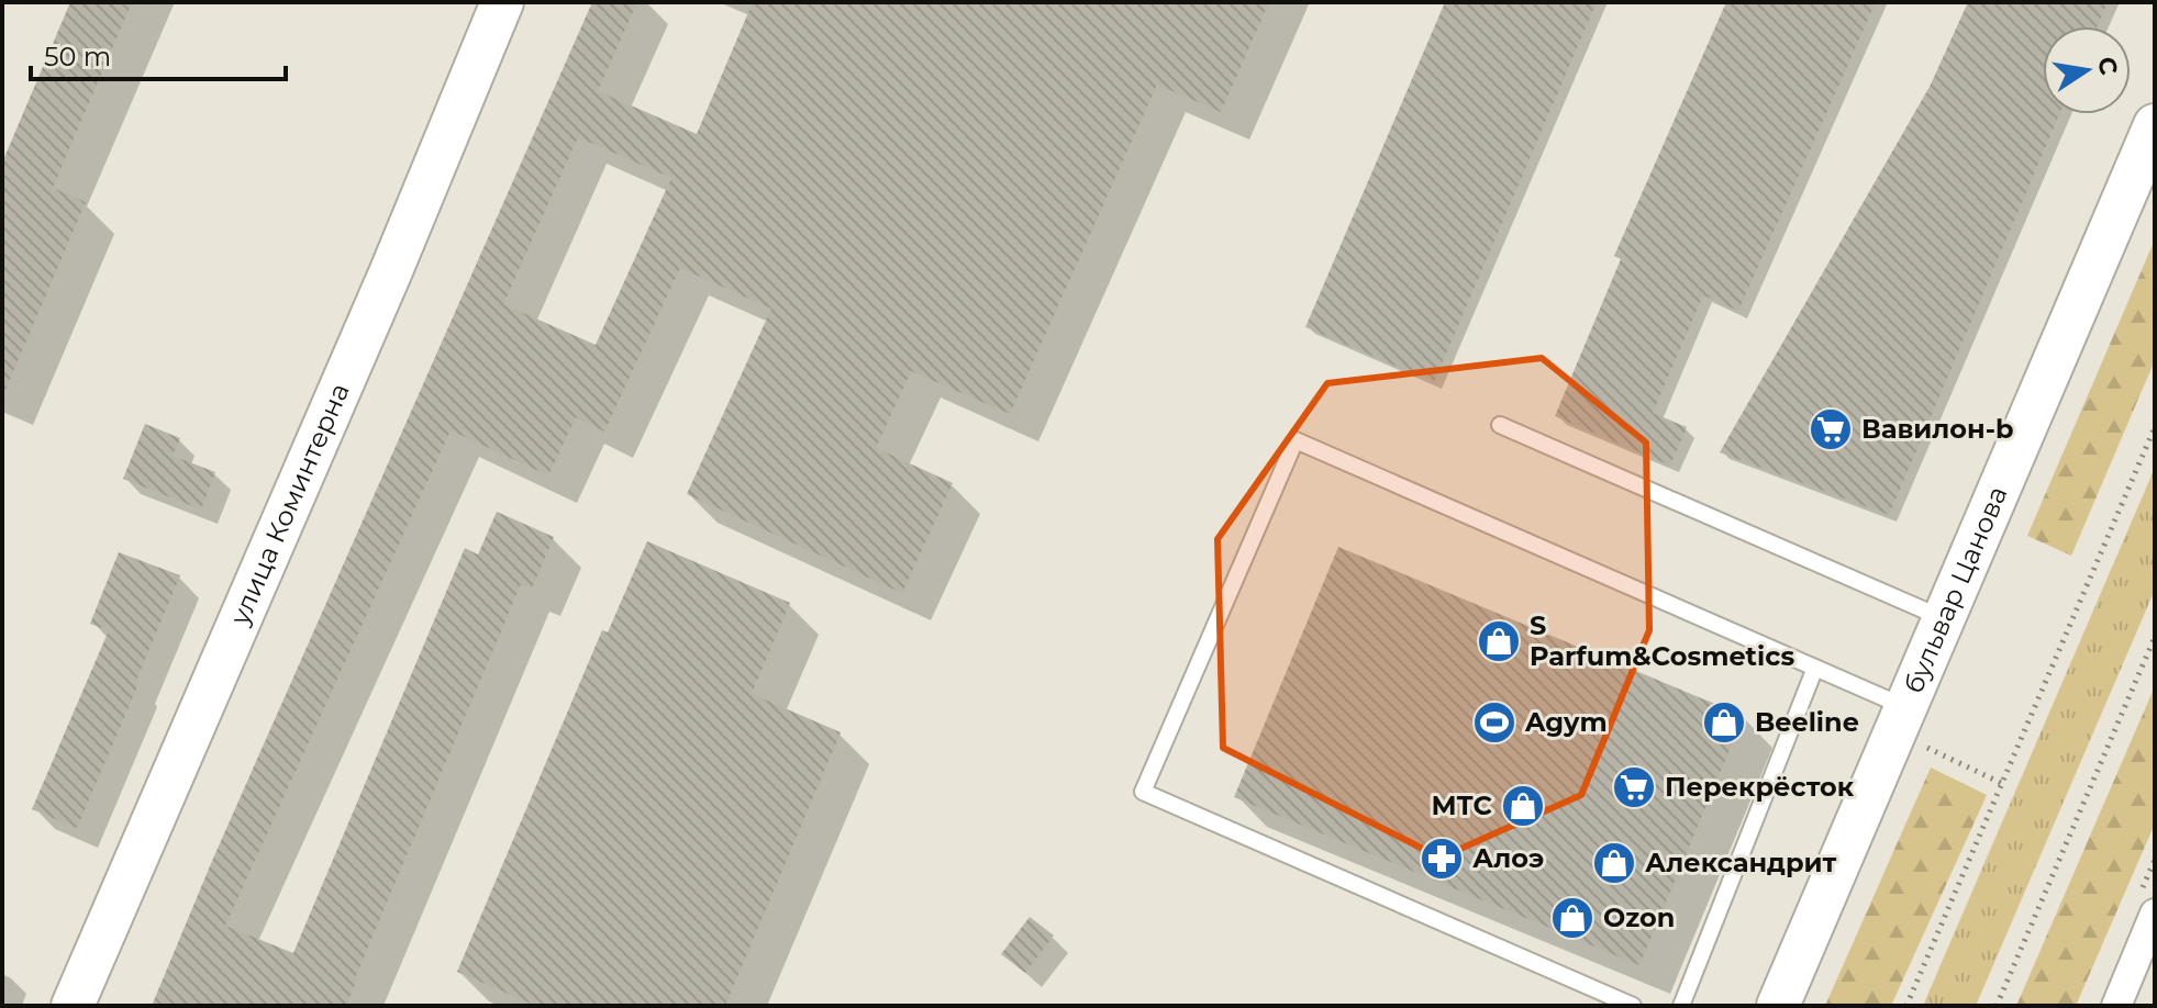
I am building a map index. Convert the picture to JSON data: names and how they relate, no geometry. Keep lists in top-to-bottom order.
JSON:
{
  "streets": {
    "street": ["улица Коминтерна", "бульвар Цанова"]
  },
  "places": {
    "supermarket": ["Вавилон-b", "Перекрёсток"],
    "shop": [
      "S Parfum&Cosmetics",
      "Beeline",
      "МТС",
      "Александрит",
      "Ozon"
    ],
    "sports": ["Agym"],
    "pharmacy": ["Алоэ"]
  },
  "scale_bar": "50 m",
  "north": "right"
}
